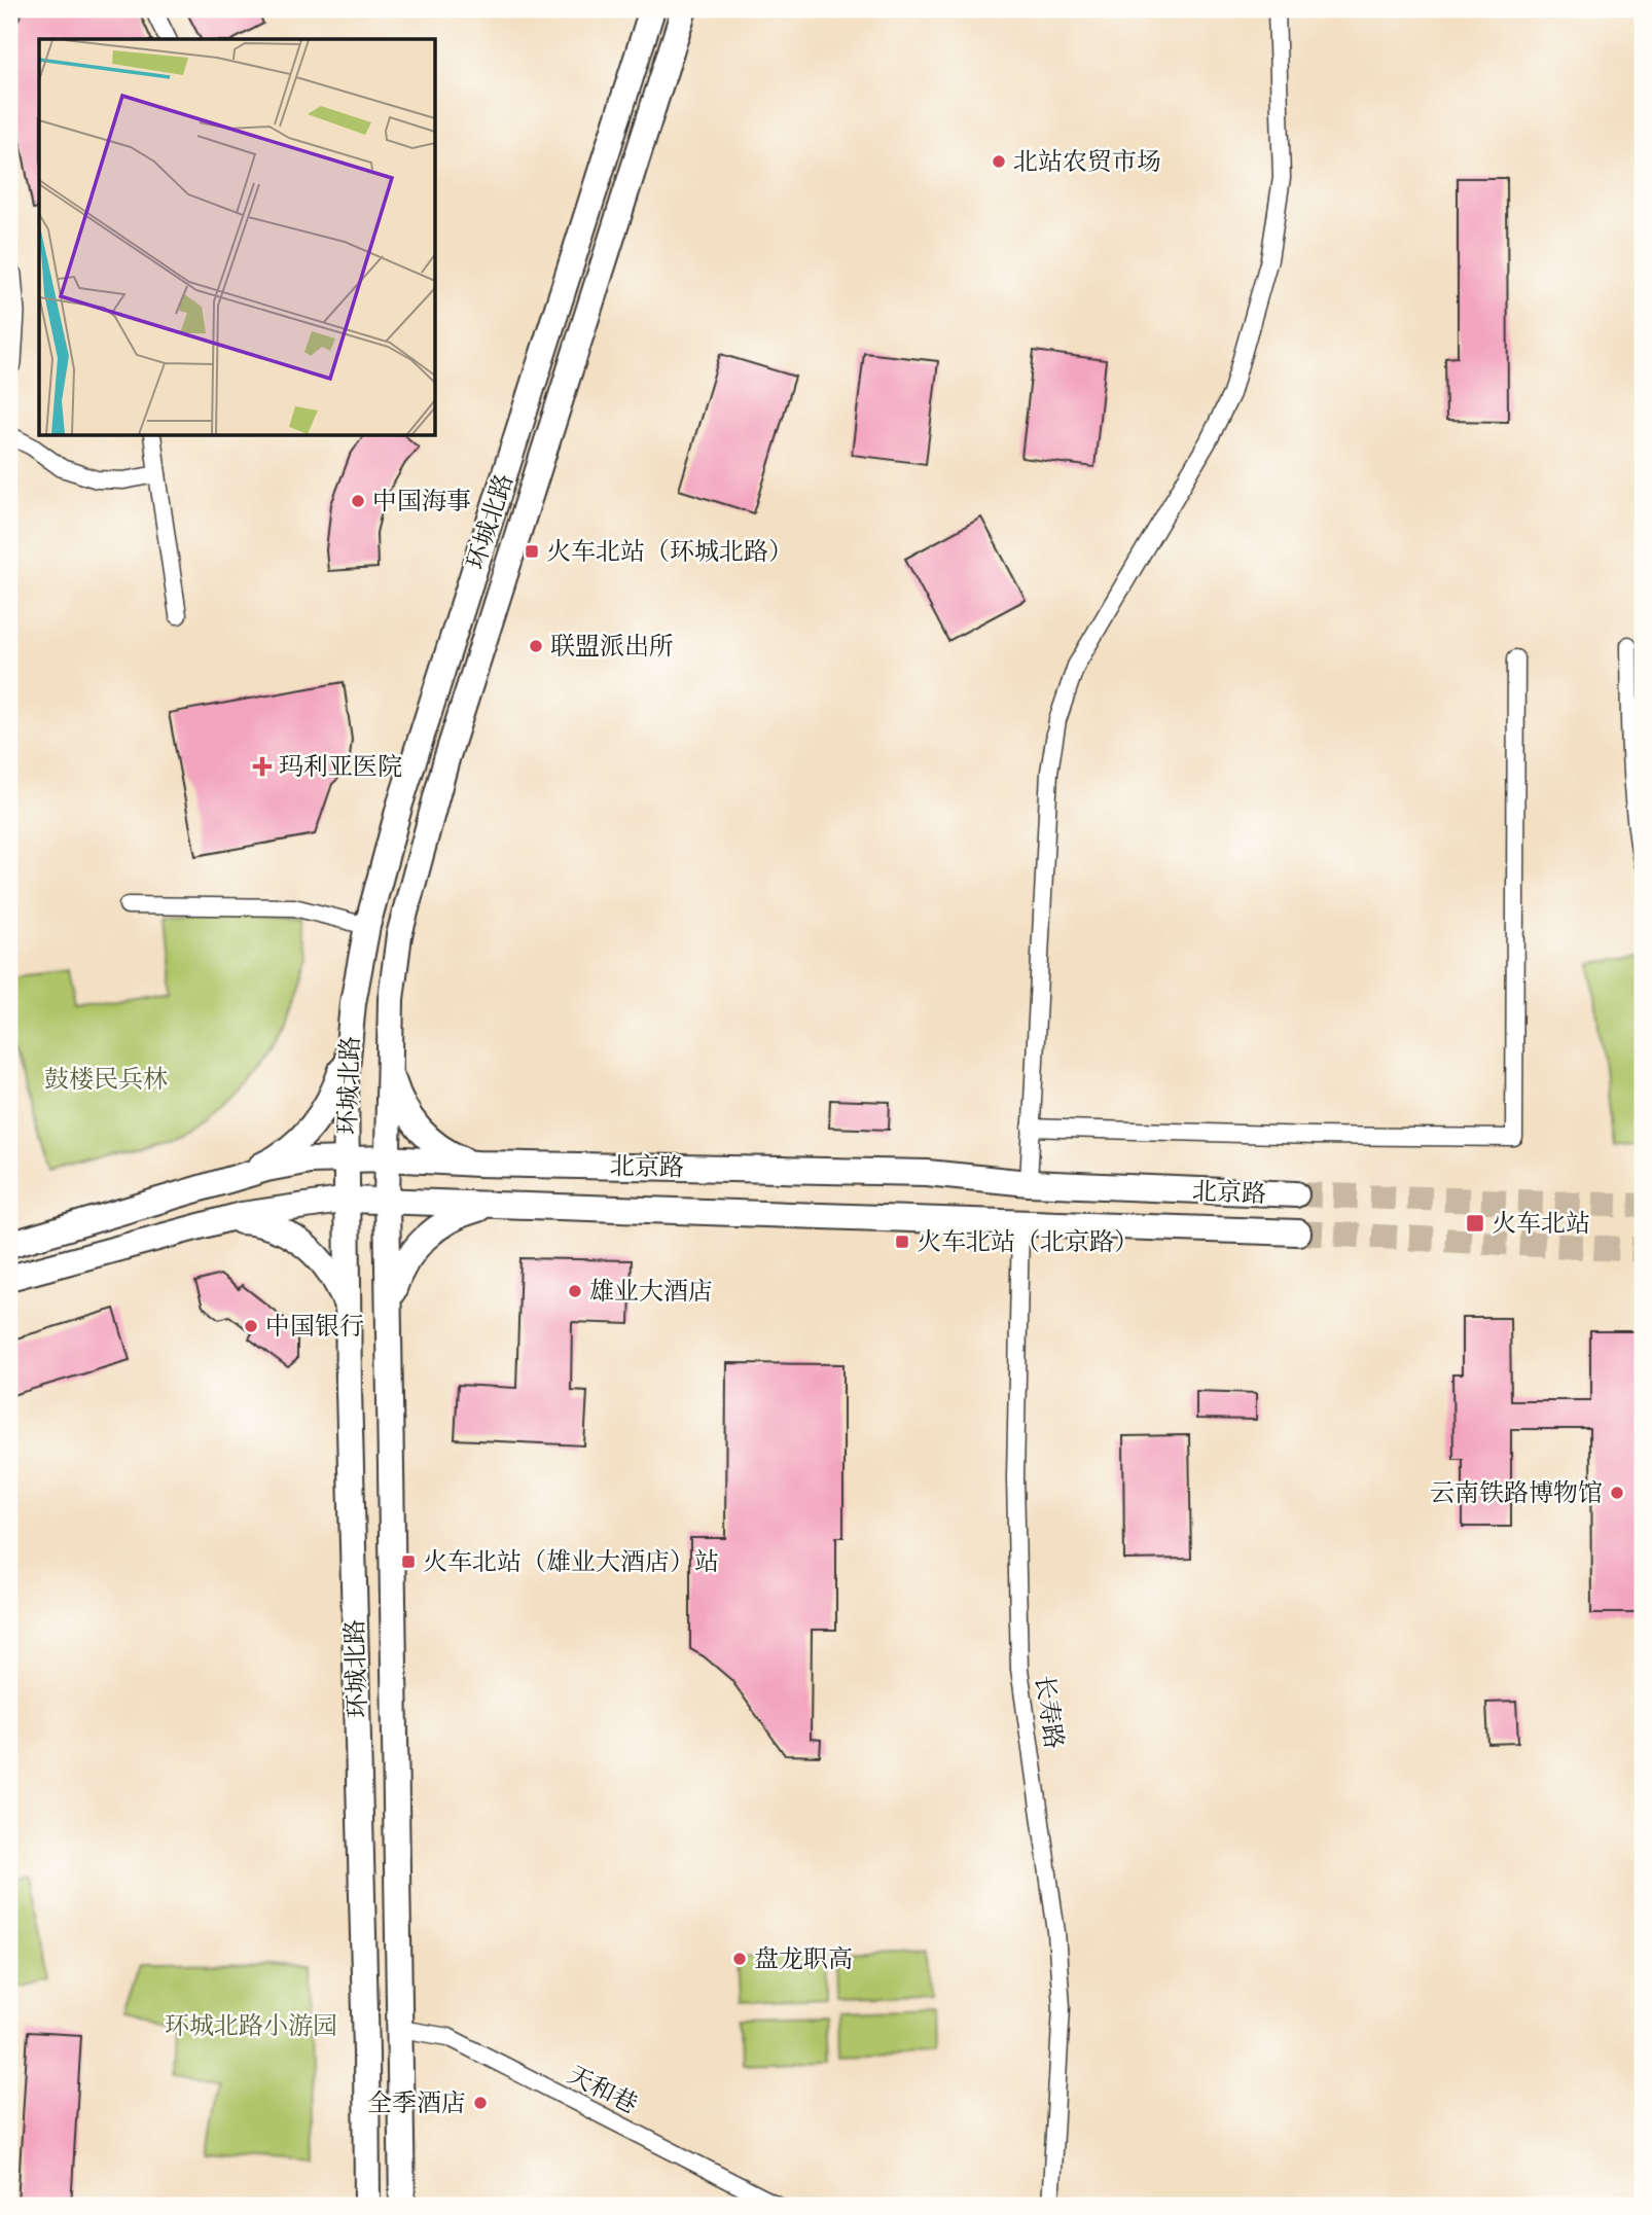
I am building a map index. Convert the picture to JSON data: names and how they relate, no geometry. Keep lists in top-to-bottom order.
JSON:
{
  "streets": {
    "main road": ["环城北路", "北京路"],
    "street": ["长寿路", "天和巷"]
  },
  "crossings": [
    ["环城北路", "北京路"],
    ["环城北路", "天和巷"],
    ["北京路", "长寿路"]
  ],
  "parks": ["鼓楼民兵林", "环城北路小游园"],
  "places": {
    "other": [
      "北站农贸市场",
      "中国海事",
      "联盟派出所",
      "雄业大酒店",
      "中国银行",
      "云南铁路博物馆",
      "盘龙职高",
      "全季酒店"
    ],
    "transit": [
      "火车北站（环城北路）",
      "火车北站",
      "火车北站（北京路）",
      "火车北站（雄业大酒店）站"
    ],
    "health": ["玛利亚医院"]
  }
}
